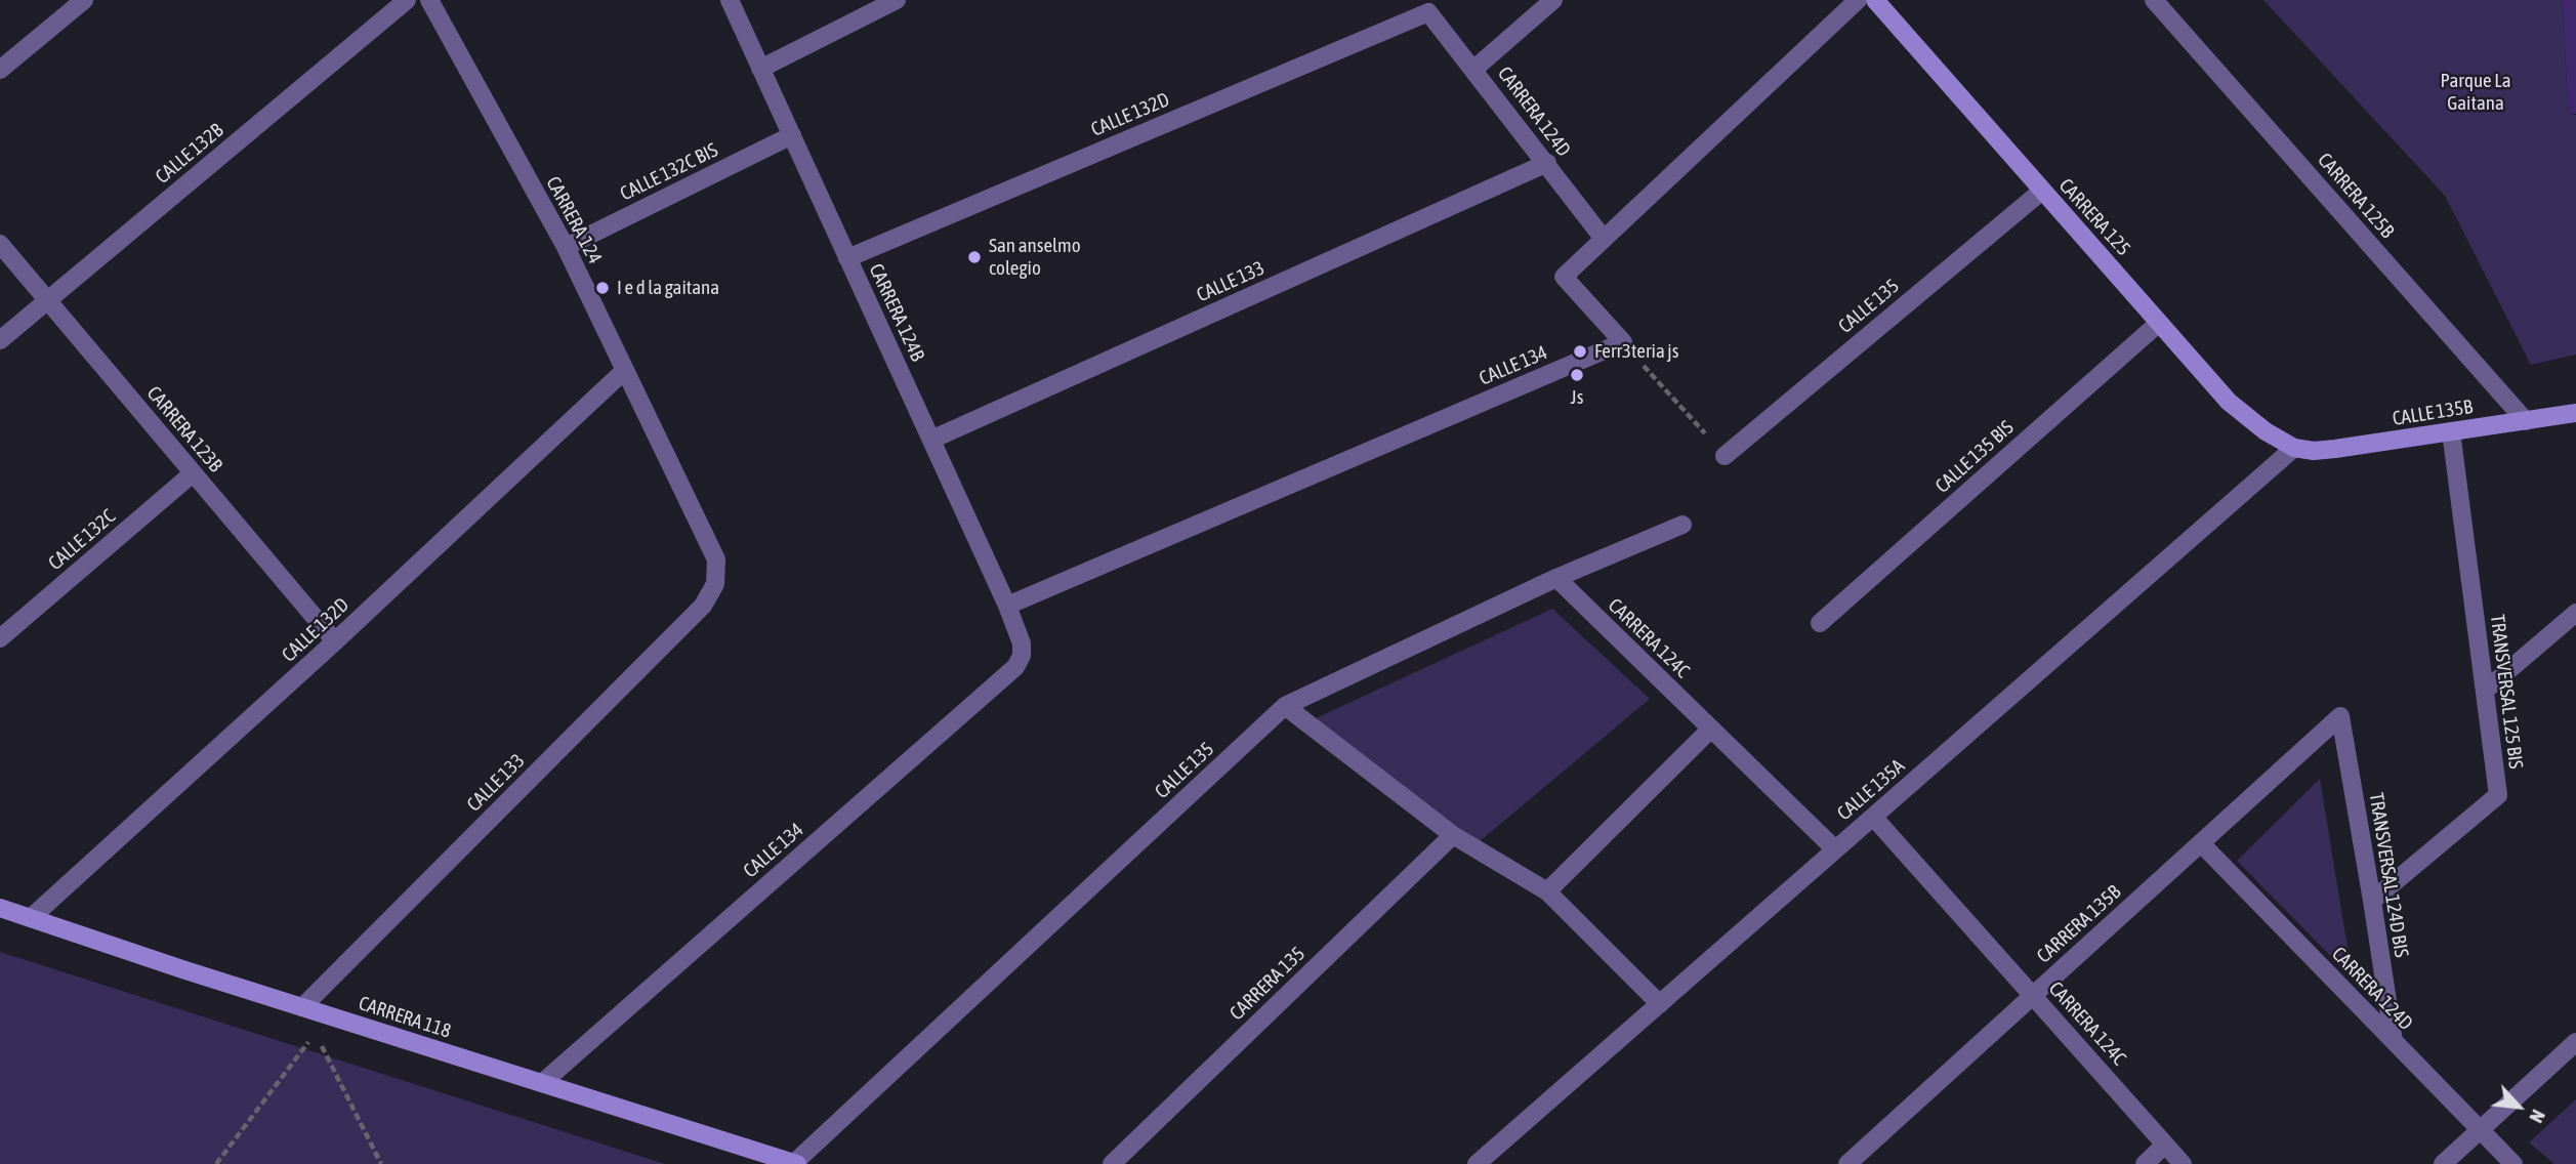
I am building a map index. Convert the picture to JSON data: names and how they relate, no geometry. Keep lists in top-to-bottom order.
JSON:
{
  "streets": {
    "main road": ["CARRERA 125", "CALLE 135B", "CARRERA 118"],
    "street": [
      "CARRERA 124D",
      "CALLE 132D",
      "CALLE 132B",
      "CALLE 132C BIS",
      "CARRERA 125B",
      "CARRERA 124",
      "CALLE 133",
      "CALLE 135",
      "CARRERA 124B",
      "CALLE 134",
      "CARRERA 123B",
      "CALLE 135 BIS",
      "CALLE 132C",
      "CARRERA 124C",
      "TRANSVERSAL 125 BIS",
      "CALLE 135A",
      "TRANSVERSAL 124D BIS",
      "CARRERA 135B",
      "CARRERA 135"
    ]
  },
  "crossings": [
    ["CARRERA 124D", "CALLE 132D"],
    ["CARRERA 124D", "CALLE 133"],
    ["CARRERA 124D", "TRANSVERSAL 124D BIS"],
    ["CARRERA 124D", "CARRERA 135B"],
    ["CALLE 132D", "CARRERA 124"],
    ["CALLE 132D", "CARRERA 124B"],
    ["CALLE 132D", "CARRERA 123B"],
    ["CALLE 132D", "CARRERA 118"],
    ["CALLE 132B", "CARRERA 123B"],
    ["CALLE 132C BIS", "CARRERA 124"],
    ["CALLE 132C BIS", "CARRERA 124B"],
    ["CARRERA 125B", "CALLE 135B"],
    ["CARRERA 125", "CALLE 135"],
    ["CARRERA 125", "CALLE 135B"],
    ["CARRERA 125", "CALLE 135 BIS"],
    ["CARRERA 125", "CALLE 135A"],
    ["CARRERA 124", "CALLE 133"],
    ["CALLE 133", "CARRERA 124B"],
    ["CALLE 133", "CARRERA 118"],
    ["CALLE 135", "CARRERA 124C"],
    ["CALLE 135", "CARRERA 118"],
    ["CARRERA 124B", "CALLE 134"],
    ["CALLE 134", "CARRERA 118"],
    ["CALLE 135B", "TRANSVERSAL 125 BIS"],
    ["CALLE 135B", "CALLE 135A"],
    ["CARRERA 123B", "CALLE 132C"],
    ["CARRERA 124C", "CALLE 135A"],
    ["CARRERA 124C", "CARRERA 135B"],
    ["TRANSVERSAL 125 BIS", "TRANSVERSAL 124D BIS"],
    ["TRANSVERSAL 124D BIS", "CARRERA 135B"]
  ],
  "parks": ["Parque La Gaitana"],
  "places": [
    "San anselmo colegio",
    "I e d la gaitana",
    "Ferr3teria js",
    "Js"
  ],
  "north": "bottom right"
}
